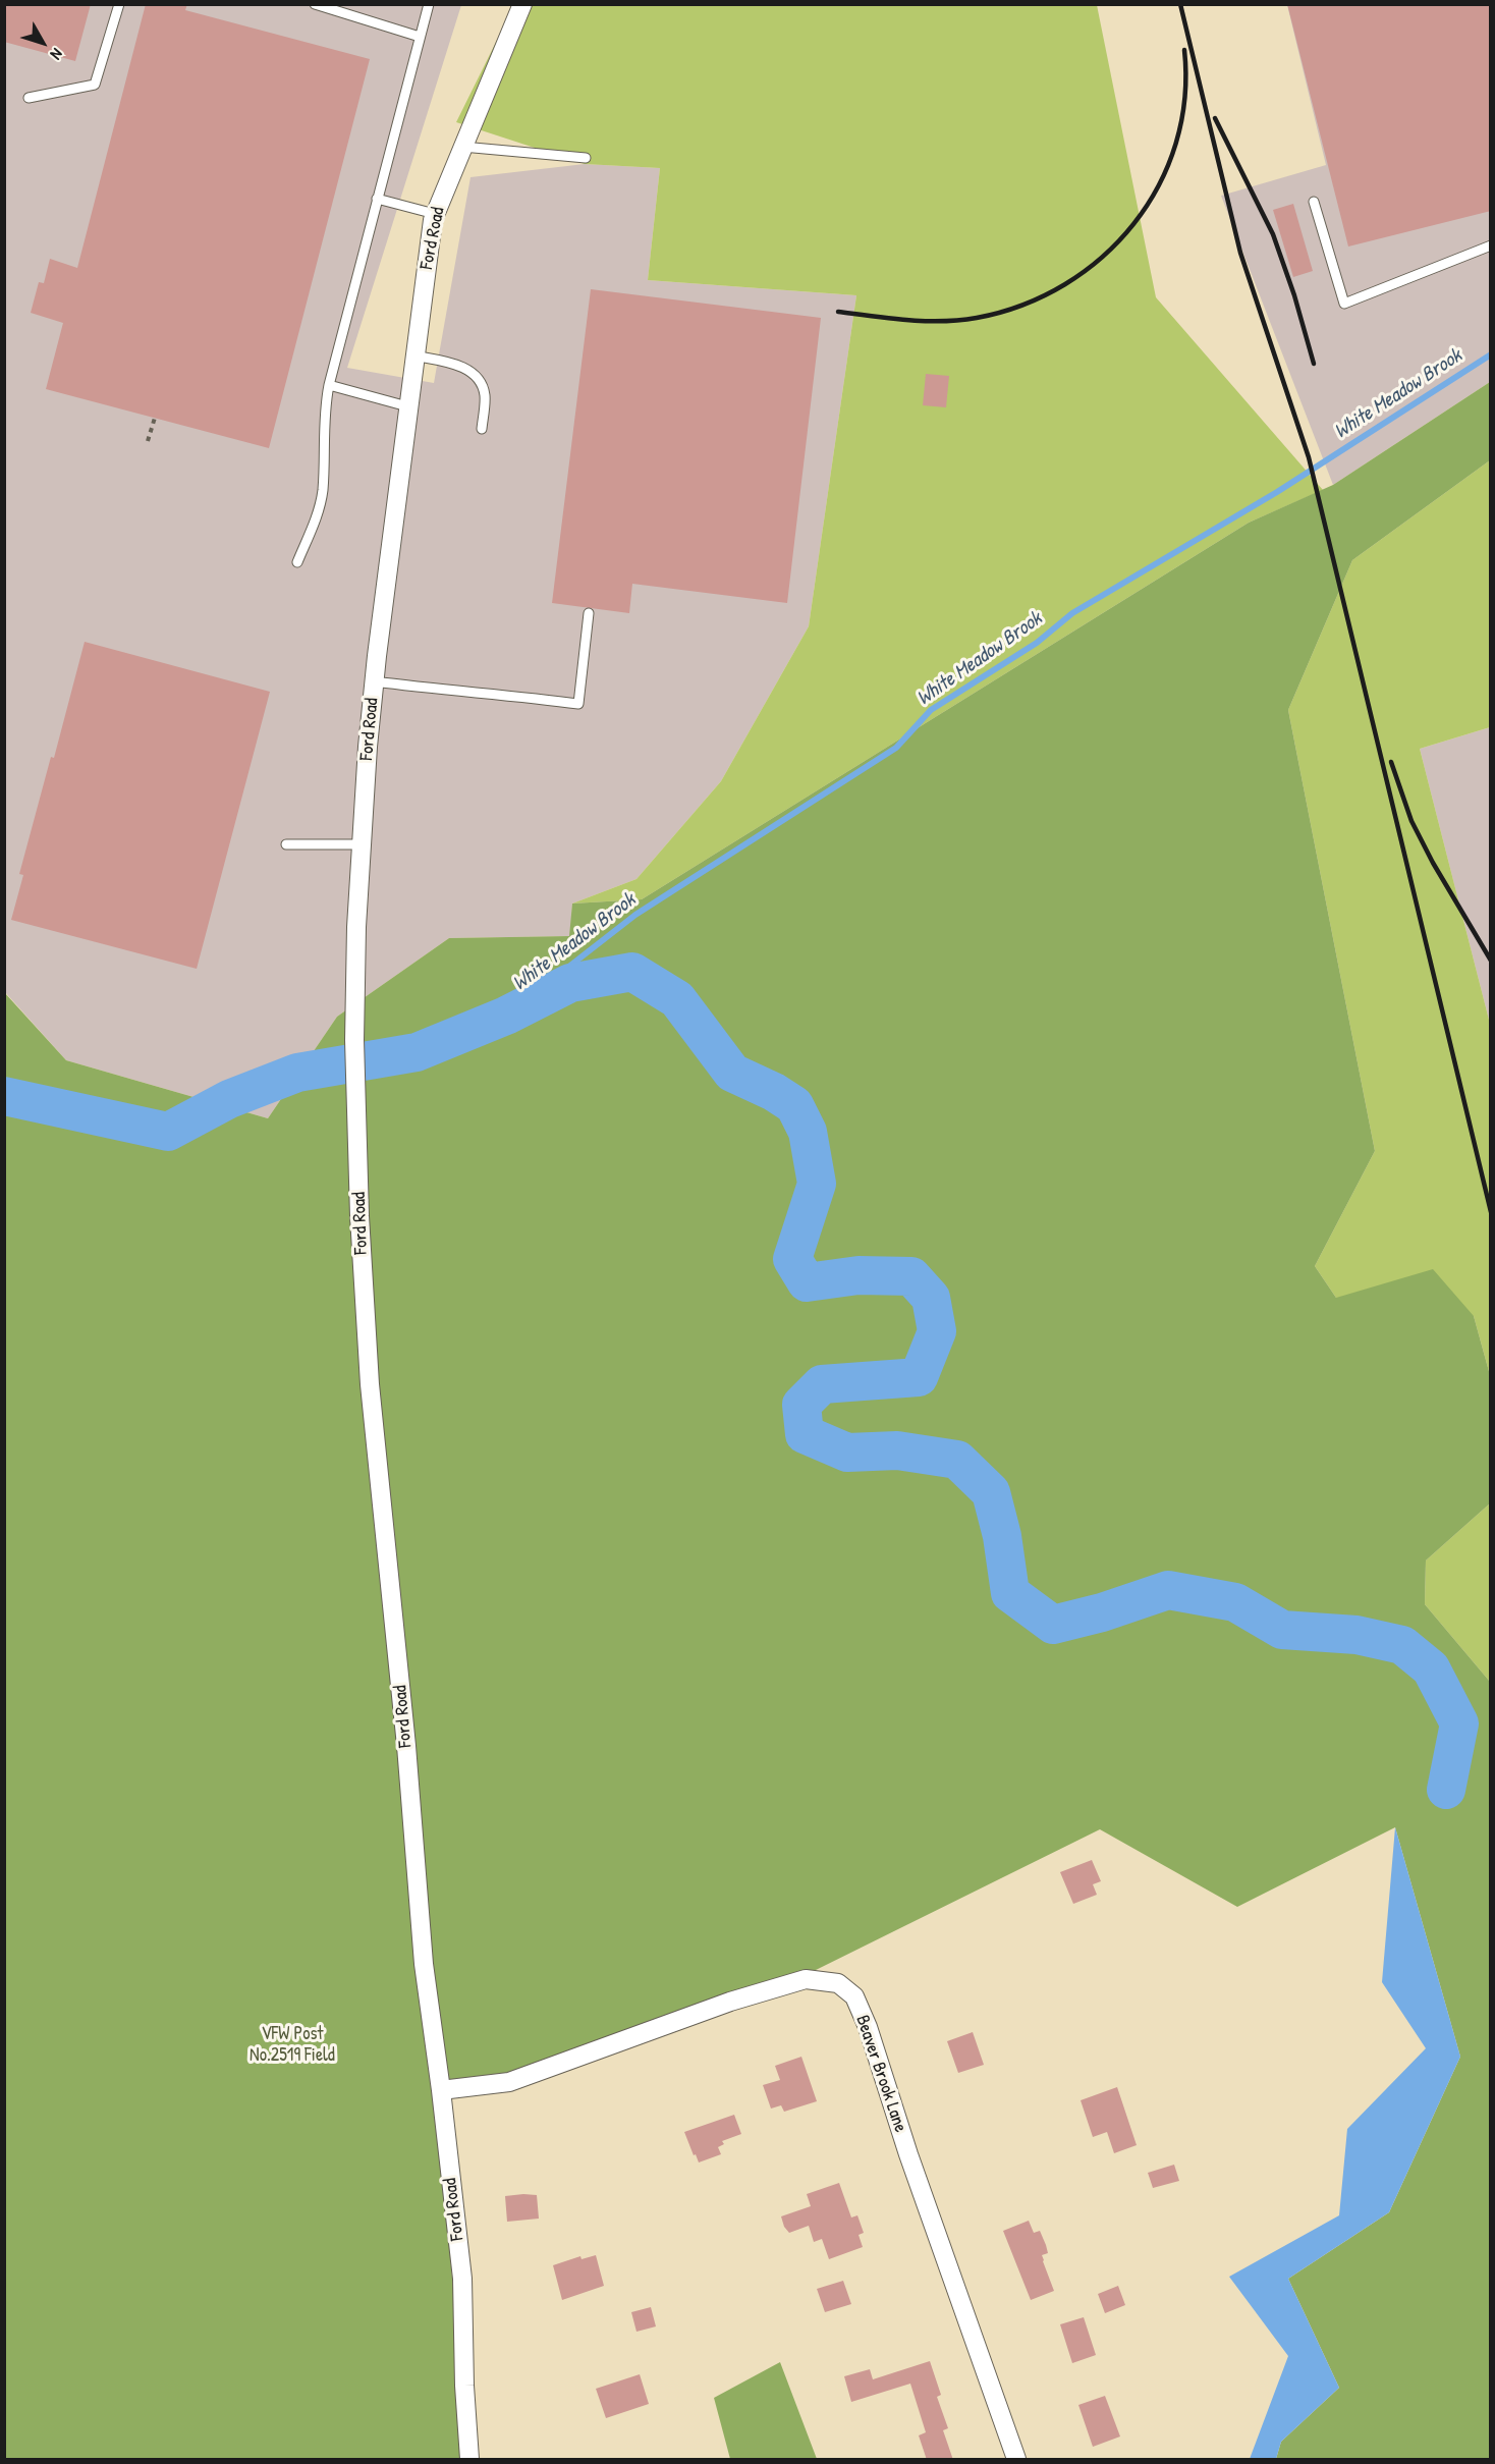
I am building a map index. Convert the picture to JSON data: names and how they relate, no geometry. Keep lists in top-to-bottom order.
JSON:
{
  "streets": {
    "street": ["Ford Road", "Beaver Brook Lane"]
  },
  "crossings": [
    ["Ford Road", "Beaver Brook Lane"]
  ],
  "water": ["White Meadow Brook"],
  "parks": ["VFW Post No.2519 Field"],
  "north": "bottom right"
}
